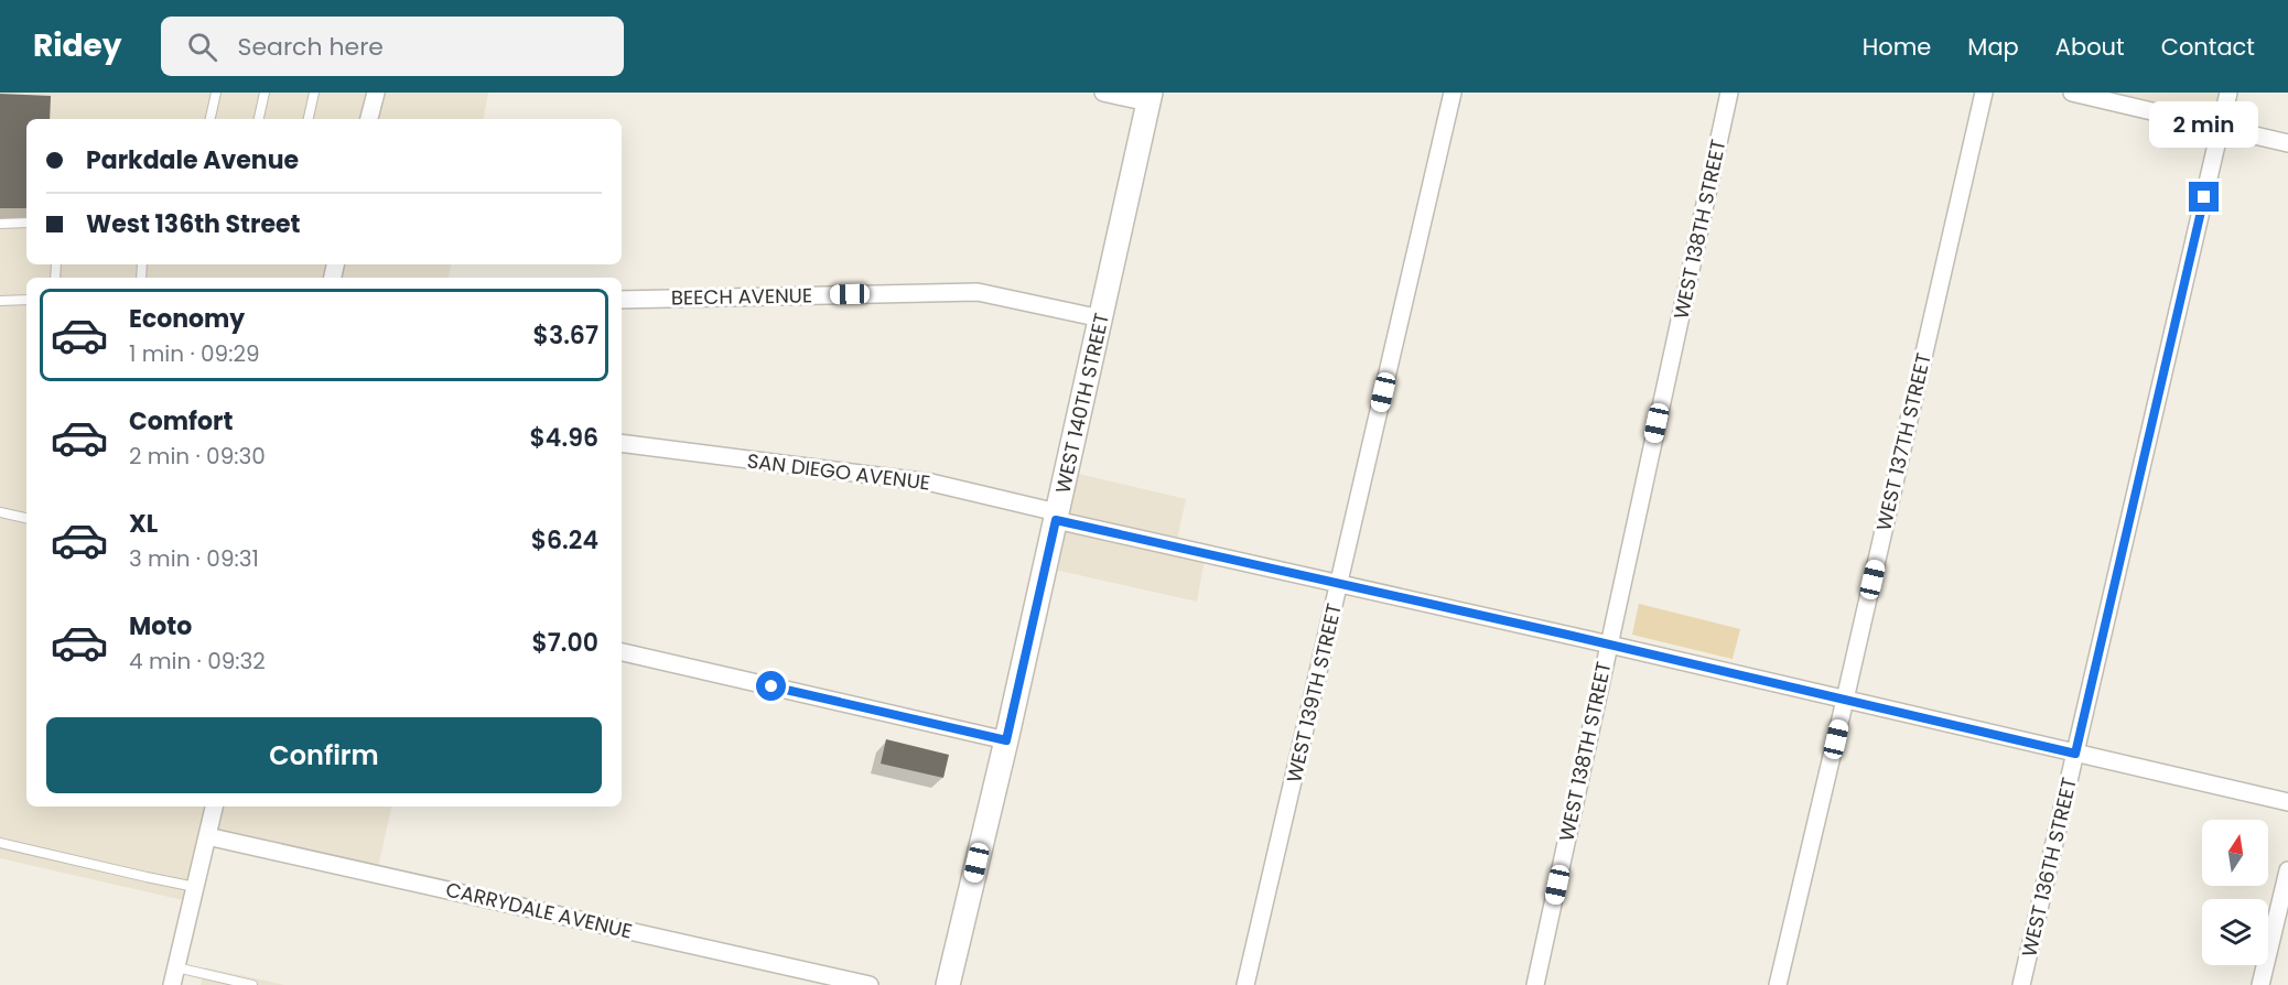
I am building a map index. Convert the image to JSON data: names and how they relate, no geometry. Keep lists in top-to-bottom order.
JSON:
{
  "streets": {
    "street": [
      "WEST 138TH STREET",
      "BEECH AVENUE",
      "WEST 140TH STREET",
      "WEST 137TH STREET",
      "SAN DIEGO AVENUE",
      "WEST 139TH STREET",
      "WEST 136TH STREET",
      "CARRYDALE AVENUE"
    ]
  },
  "crossings": [
    ["WEST 138TH STREET", "SAN DIEGO AVENUE"],
    ["BEECH AVENUE", "WEST 140TH STREET"],
    ["WEST 140TH STREET", "SAN DIEGO AVENUE"],
    ["WEST 137TH STREET", "SAN DIEGO AVENUE"],
    ["SAN DIEGO AVENUE", "WEST 139TH STREET"],
    ["SAN DIEGO AVENUE", "WEST 136TH STREET"]
  ],
  "north": "top",
  "page": {
    "header": "Ridey",
    "search": "Search here",
    "nav": [
      "Home",
      "Map",
      "About",
      "Contact"
    ],
    "bubble": "2 min",
    "banner": ["Parkdale Avenue", "West 136th Street"],
    "list": [
      {
        "name": "Economy",
        "note": "1 min · 09:29",
        "value": "$3.67"
      },
      {
        "name": "Comfort",
        "note": "2 min · 09:30",
        "value": "$4.96"
      },
      {
        "name": "XL",
        "note": "3 min · 09:31",
        "value": "$6.24"
      },
      {
        "name": "Moto",
        "note": "4 min · 09:32",
        "value": "$7.00"
      }
    ],
    "buttons": "Confirm"
  }
}
